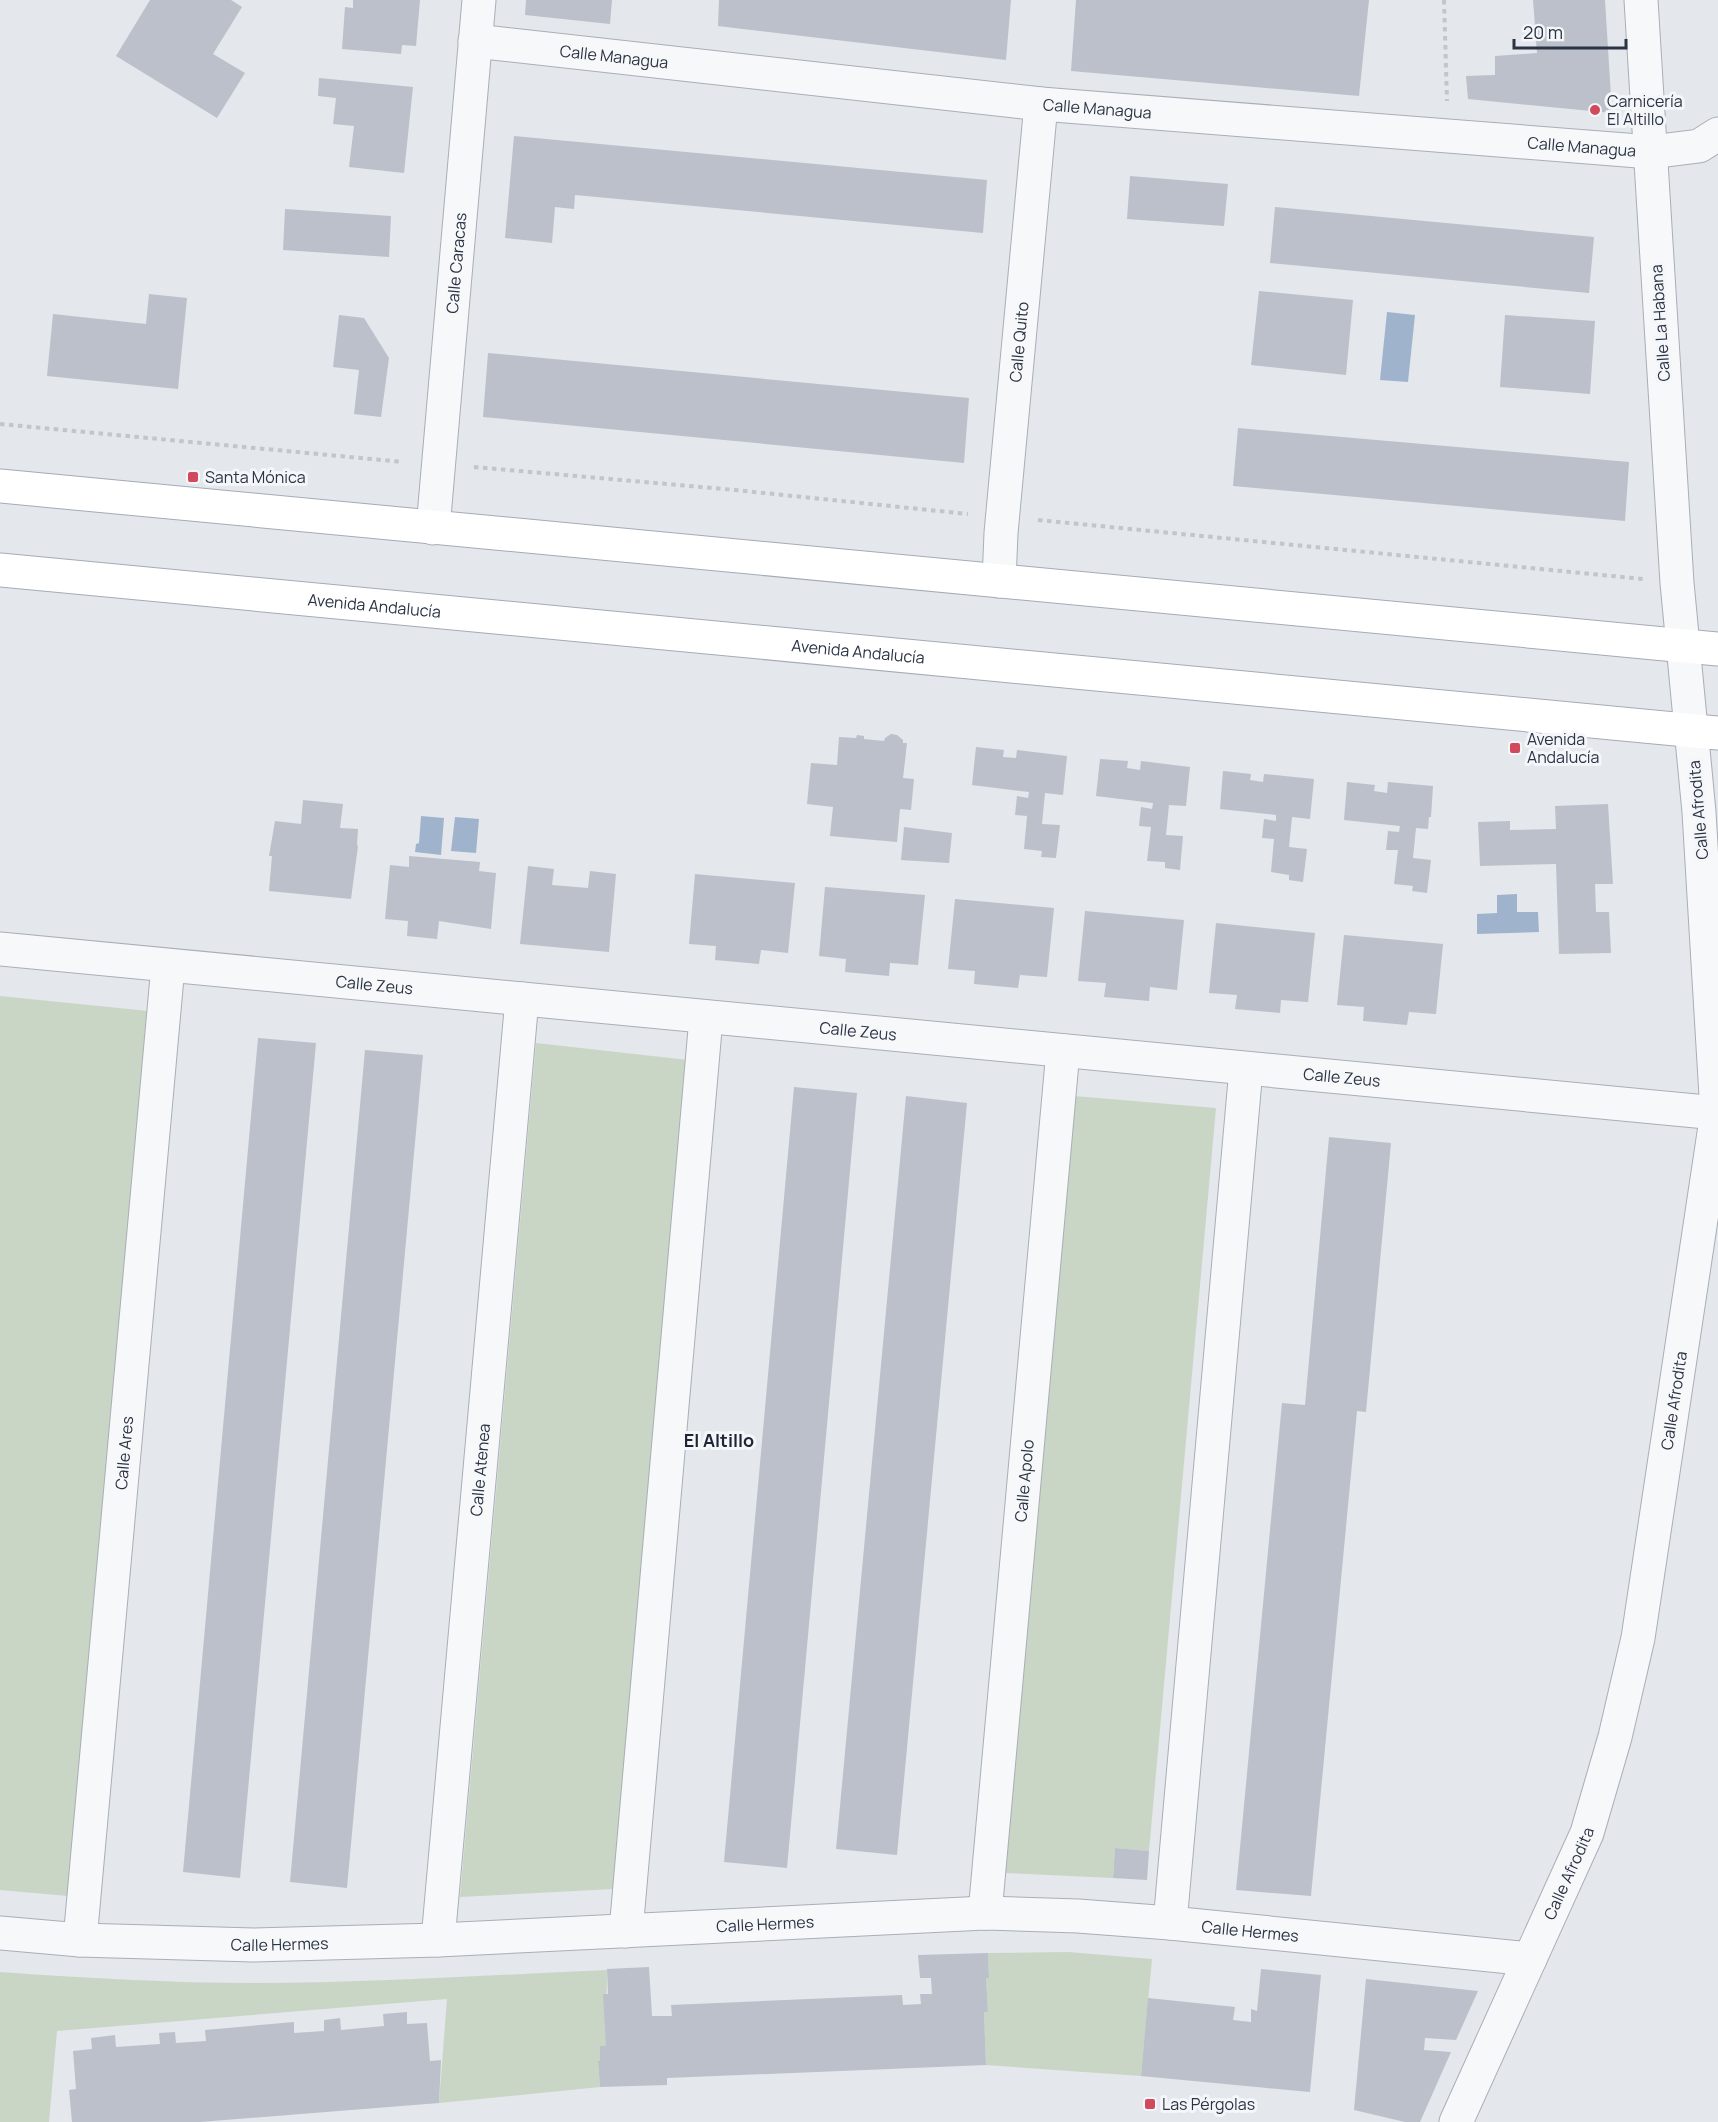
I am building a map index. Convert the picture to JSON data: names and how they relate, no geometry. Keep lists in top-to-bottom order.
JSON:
{
  "streets": {
    "main road": ["Avenida Andalucía"],
    "street": [
      "Calle Managua",
      "Calle Caracas",
      "Calle La Habana",
      "Calle Quito",
      "Calle Afrodita",
      "Calle Zeus",
      "Calle Ares",
      "Calle Atenea",
      "Calle Apolo",
      "Calle Hermes"
    ]
  },
  "crossings": [
    ["Calle Managua", "Calle Caracas"],
    ["Calle Managua", "Calle La Habana"],
    ["Calle Managua", "Calle Quito"],
    ["Calle La Habana", "Calle Afrodita"],
    ["Avenida Andalucía", "Calle Afrodita"],
    ["Calle Afrodita", "Calle Zeus"],
    ["Calle Afrodita", "Calle Hermes"],
    ["Calle Zeus", "Calle Ares"],
    ["Calle Zeus", "Calle Atenea"],
    ["Calle Zeus", "Calle Apolo"],
    ["Calle Ares", "Calle Hermes"],
    ["Calle Atenea", "Calle Hermes"],
    ["Calle Apolo", "Calle Hermes"]
  ],
  "districts": ["El Altillo"],
  "places": {
    "other": ["Carnicería El Altillo"],
    "transit": ["Santa Mónica", "Avenida Andalucía", "Las Pérgolas"]
  },
  "scale_bar": "20 m"
}
